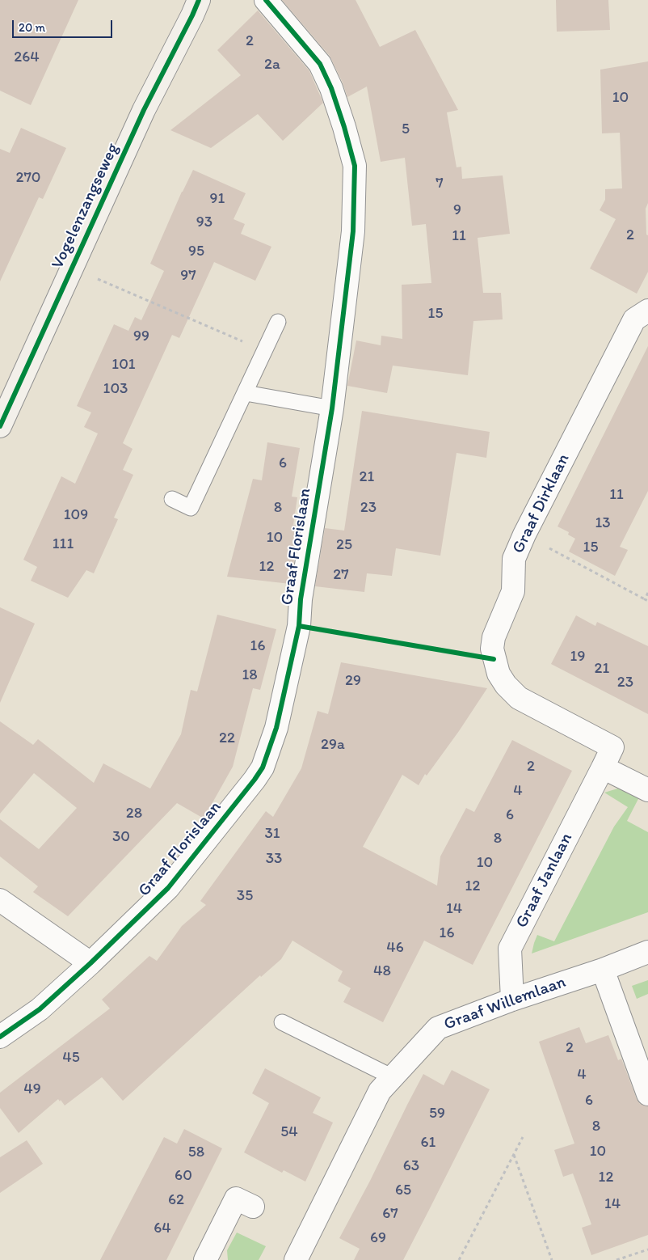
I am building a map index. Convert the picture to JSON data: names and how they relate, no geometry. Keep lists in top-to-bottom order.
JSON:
{
  "streets": {
    "main road": ["Vogelenzangseweg"],
    "street": [
      "Graaf Dirklaan",
      "Graaf Florislaan",
      "Graaf Janlaan",
      "Graaf Willemlaan"
    ]
  },
  "crossings": [
    ["Graaf Dirklaan", "Graaf Janlaan"],
    ["Graaf Janlaan", "Graaf Willemlaan"]
  ],
  "house_numbers": [
    "2",
    "264",
    "2a",
    "10",
    "5",
    "270",
    "7",
    "91",
    "9",
    "93",
    "2",
    "11",
    "95",
    "97",
    "15",
    "99",
    "101",
    "103",
    "6",
    "21",
    "11",
    "8",
    "23",
    "109",
    "13",
    "10",
    "111",
    "25",
    "15",
    "12",
    "27",
    "16",
    "19",
    "21",
    "18",
    "29",
    "23",
    "22",
    "29a",
    "2",
    "4",
    "28",
    "6",
    "31",
    "30",
    "8",
    "33",
    "10",
    "12",
    "35",
    "14",
    "16",
    "46",
    "48",
    "2",
    "45",
    "4",
    "49",
    "6",
    "59",
    "8",
    "54",
    "61",
    "10",
    "58",
    "63",
    "60",
    "12",
    "65",
    "62",
    "14",
    "67",
    "64",
    "69"
  ],
  "scale_bar": "20 m"
}
